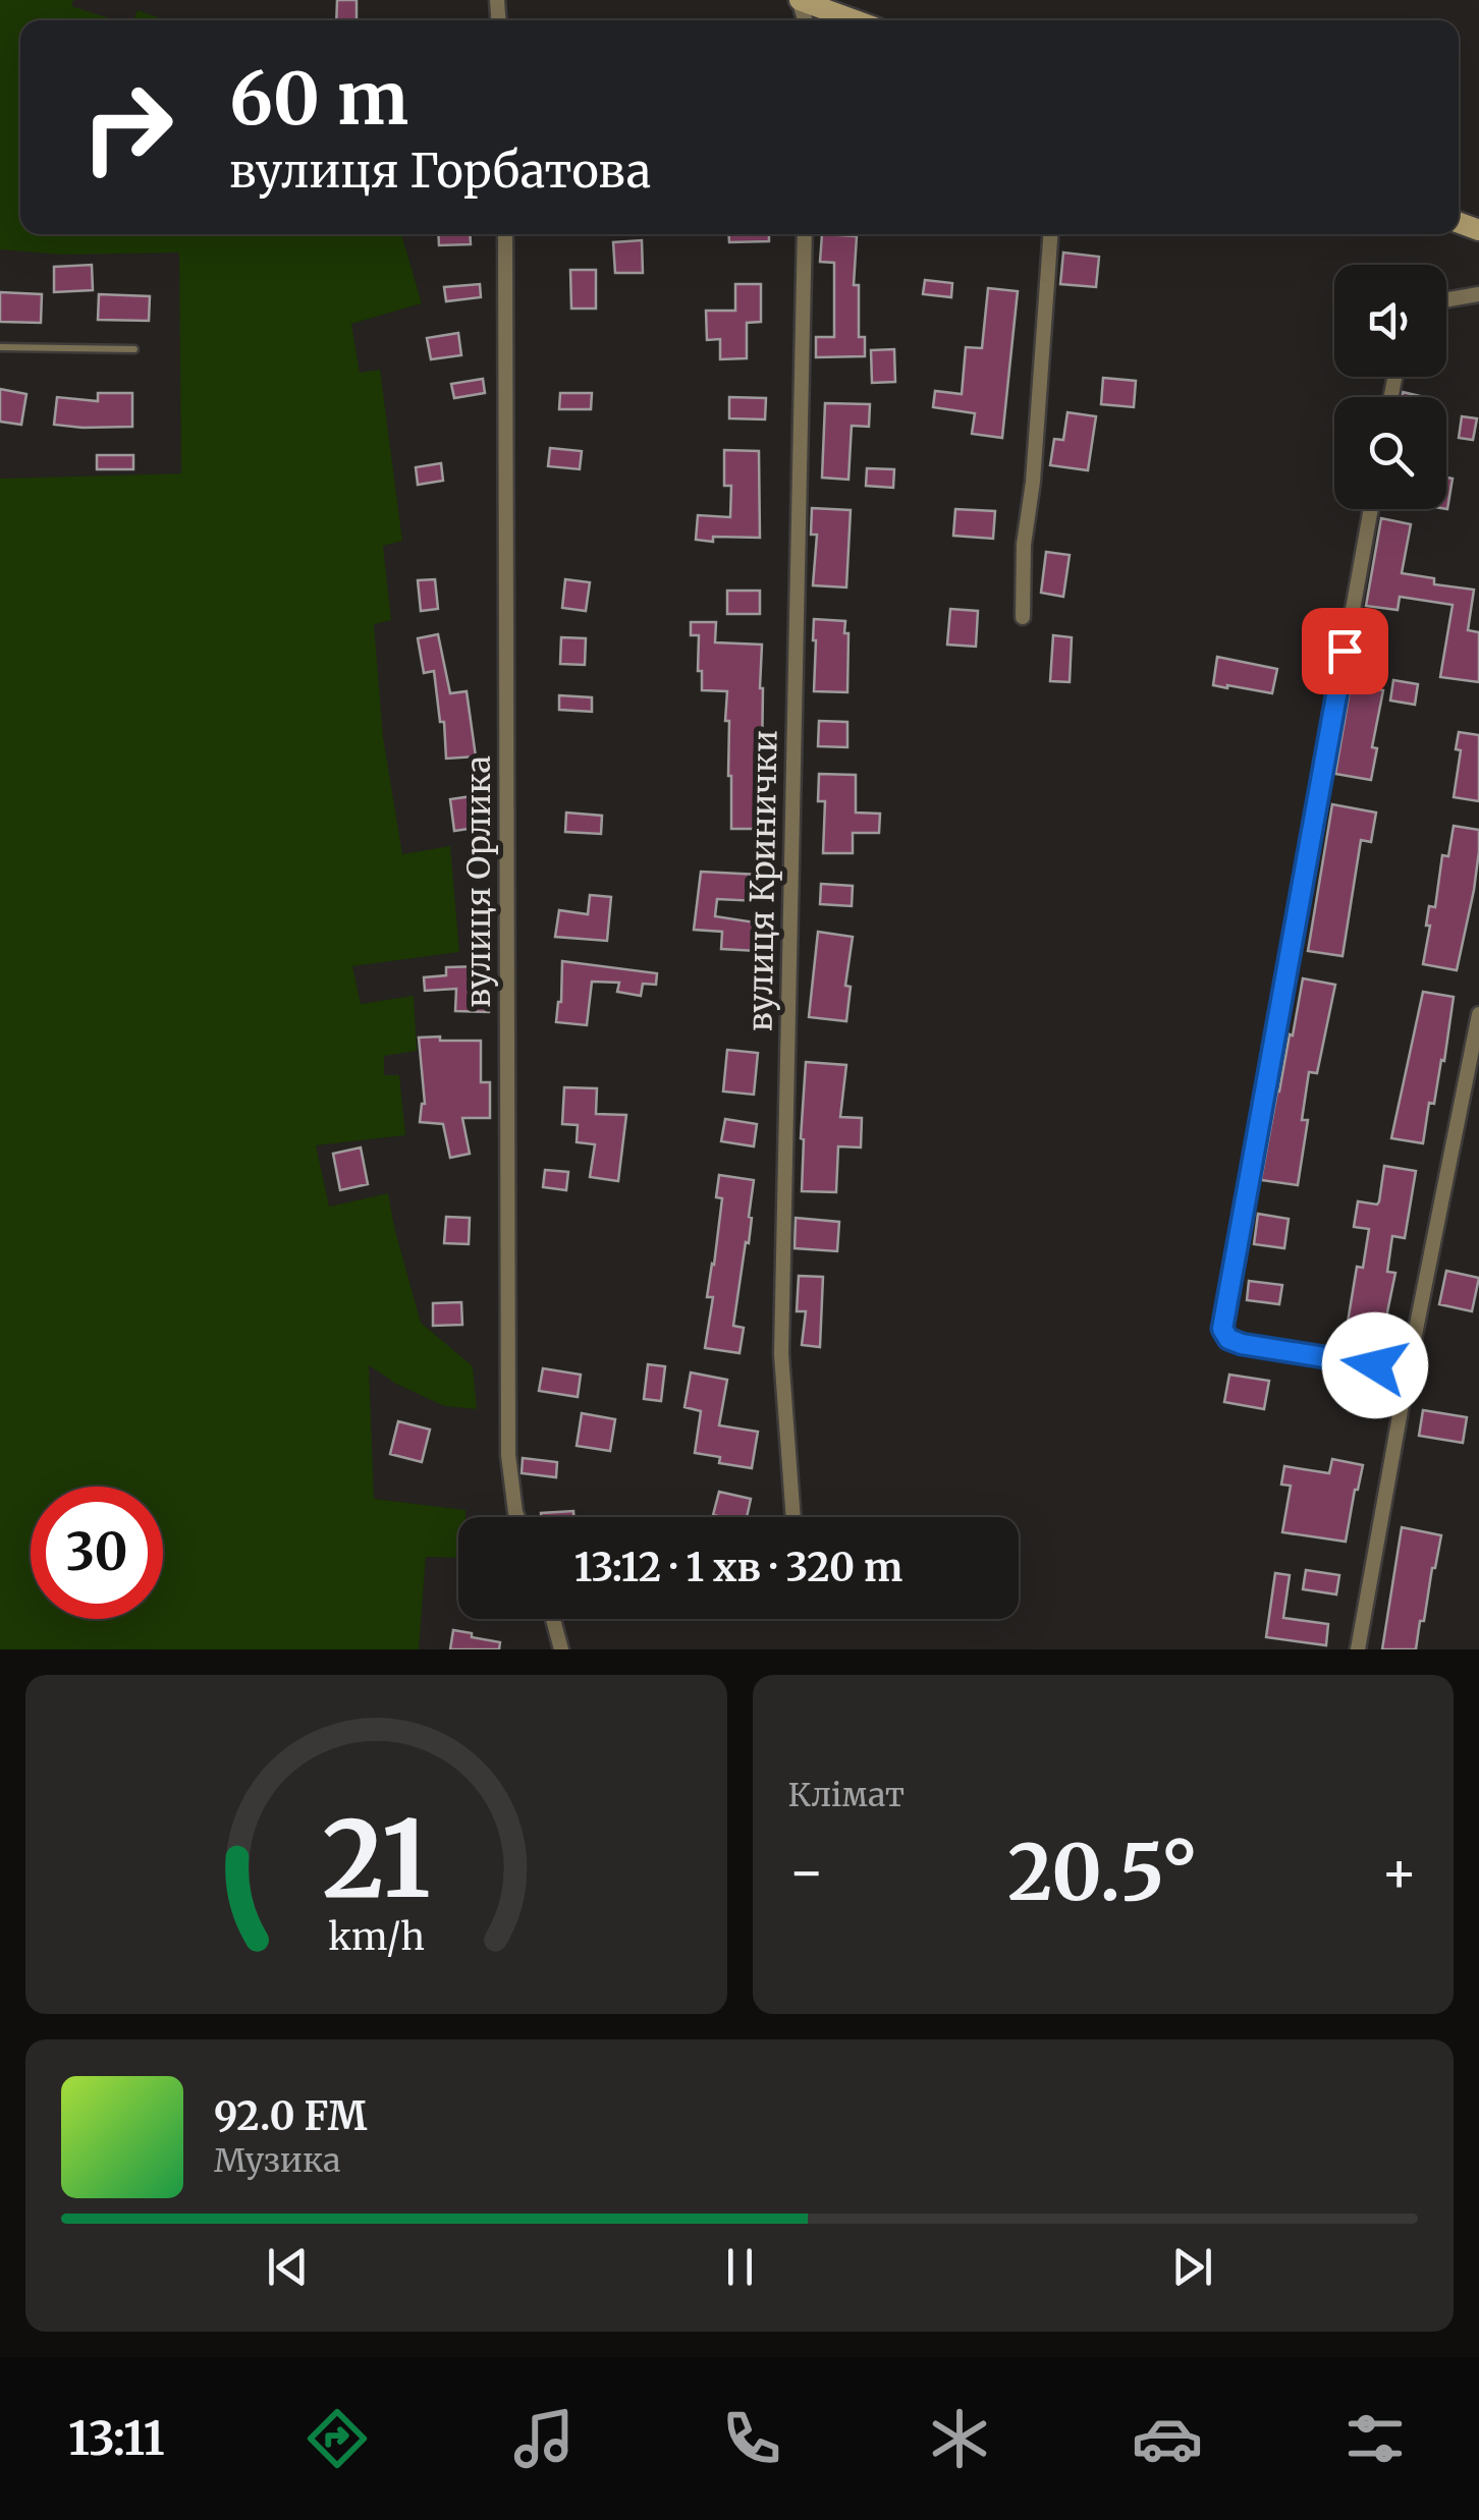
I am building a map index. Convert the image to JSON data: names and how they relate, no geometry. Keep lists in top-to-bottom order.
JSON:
{
  "streets": {
    "street": ["вулиця Кринички", "вулиця Орлика"]
  },
  "page": {
    "turn": ["60 m", "вулиця Горбатова"],
    "limit": "30",
    "trip": "13:12 · 1 хв · 320 m",
    "tile": "Клімат",
    "heat": ["−", "20.5°", "+"],
    "song": ["92.0 FM", "Музика"],
    "tabs": "13:11",
    "gauge": ["21", "km/h"]
  }
}
